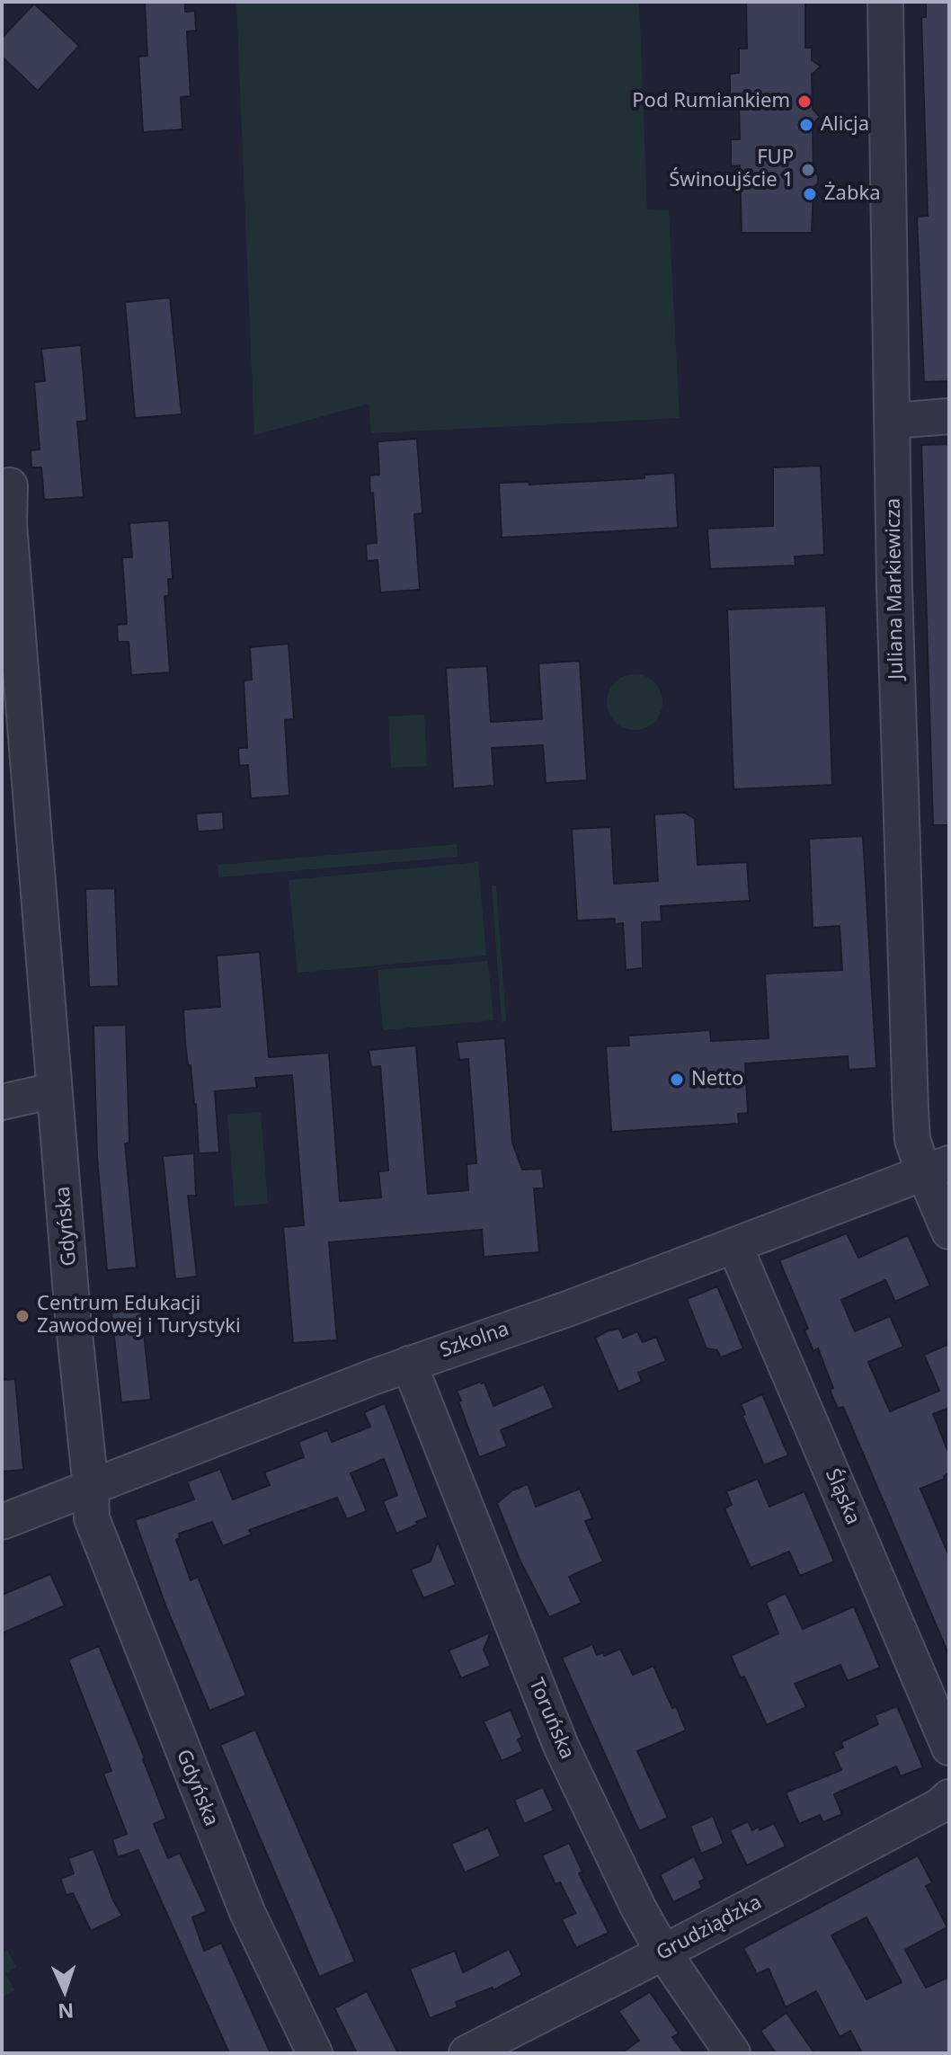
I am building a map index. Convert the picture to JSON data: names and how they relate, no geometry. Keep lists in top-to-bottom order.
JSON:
{
  "streets": {
    "street": [
      "Juliana Markiewicza",
      "Gdyńska",
      "Szkolna",
      "Śląska",
      "Toruńska",
      "Grudziądzka"
    ]
  },
  "crossings": [
    ["Juliana Markiewicza", "Szkolna"],
    ["Gdyńska", "Szkolna"],
    ["Szkolna", "Śląska"],
    ["Szkolna", "Toruńska"],
    ["Toruńska", "Grudziądzka"]
  ],
  "places": [
    "Pod Rumiankiem",
    "Alicja",
    "FUP Świnoujście 1",
    "Żabka",
    "Netto",
    "Centrum Edukacji Zawodowej i Turystyki"
  ],
  "north": "bottom"
}
